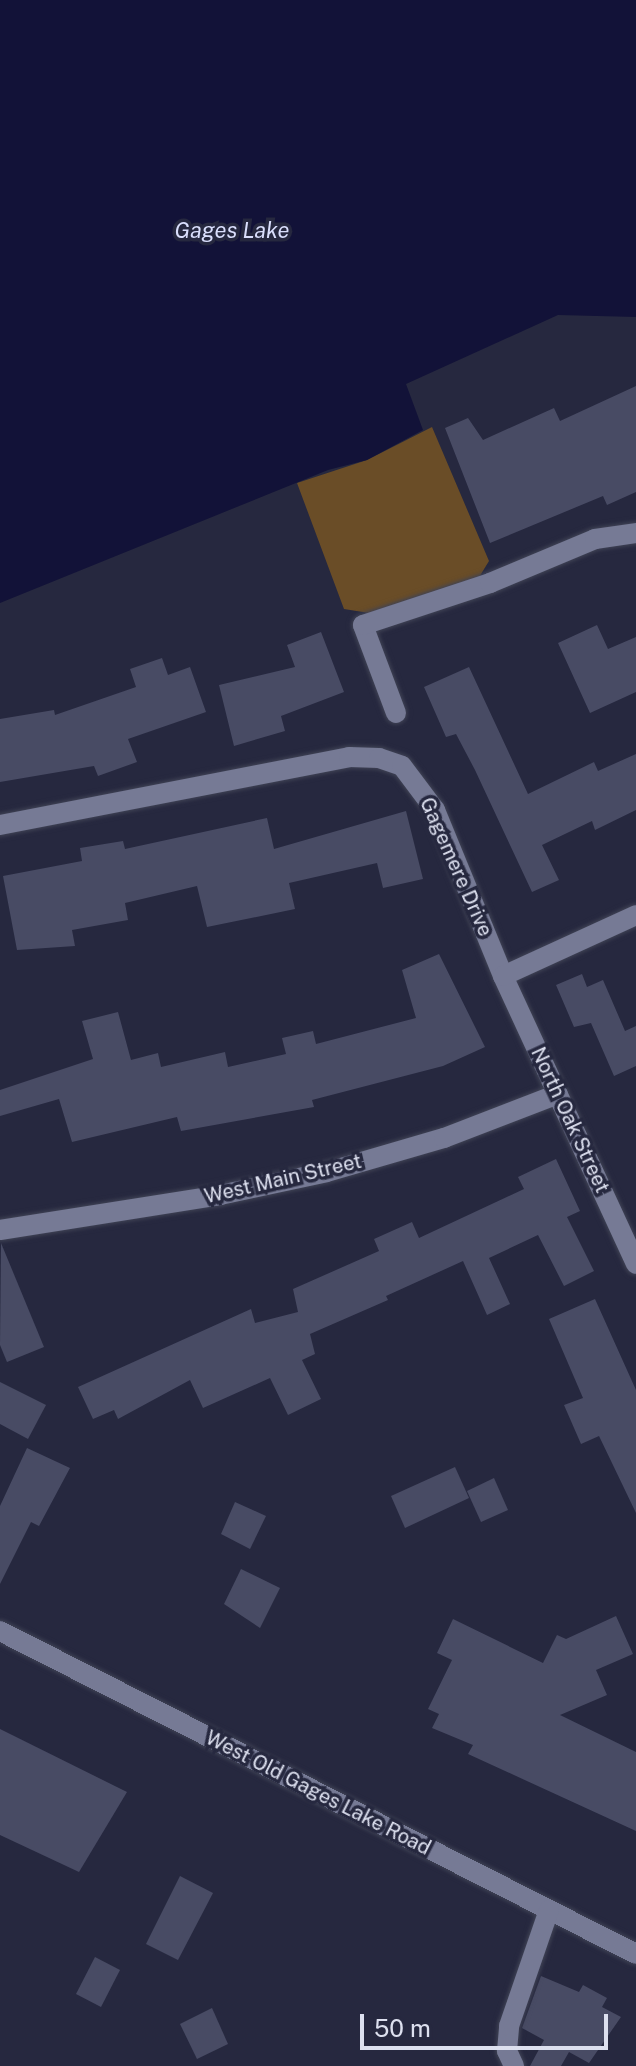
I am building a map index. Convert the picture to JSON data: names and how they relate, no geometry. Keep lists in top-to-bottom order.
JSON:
{
  "streets": {
    "street": [
      "Gagemere Drive",
      "North Oak Street",
      "West Main Street",
      "West Old Gages Lake Road"
    ]
  },
  "crossings": [
    ["Gagemere Drive", "North Oak Street"],
    ["North Oak Street", "West Main Street"]
  ],
  "water": ["Gages Lake"],
  "scale_bar": "50 m"
}
